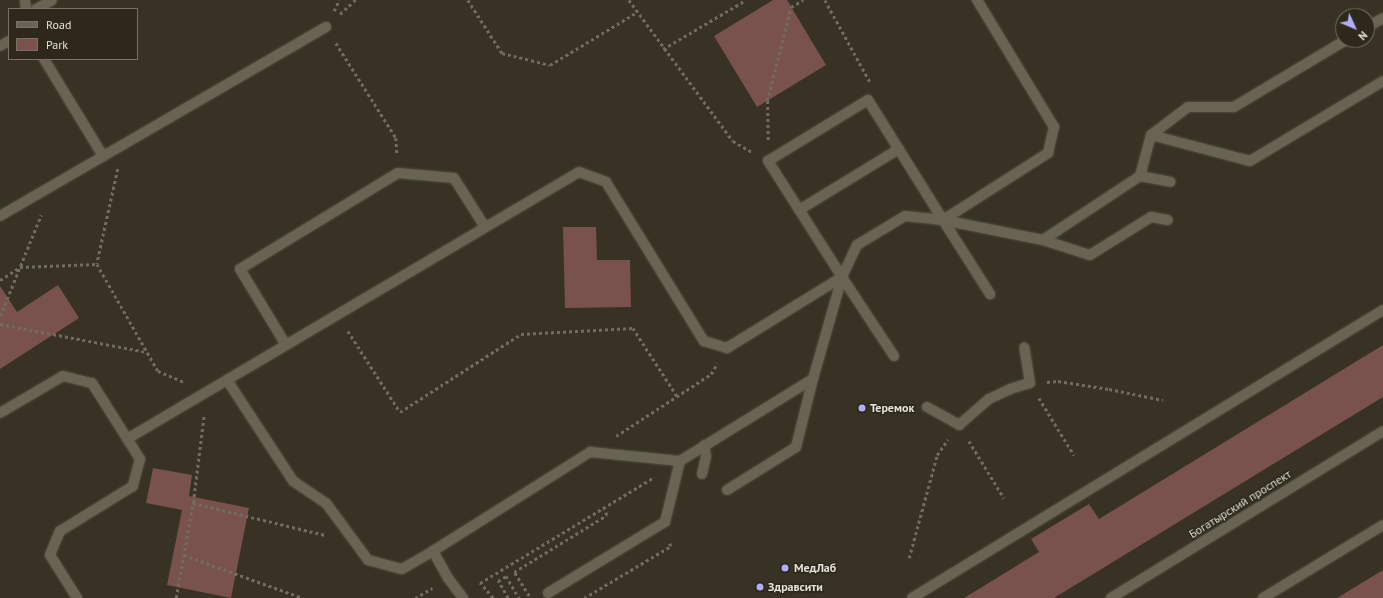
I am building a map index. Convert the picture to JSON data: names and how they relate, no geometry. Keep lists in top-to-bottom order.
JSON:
{
  "streets": {
    "street": ["Богатырский проспект"]
  },
  "places": ["Теремок", "МедЛаб", "Здравсити"],
  "legend": ["Road", "Park"],
  "north": "bottom right"
}
